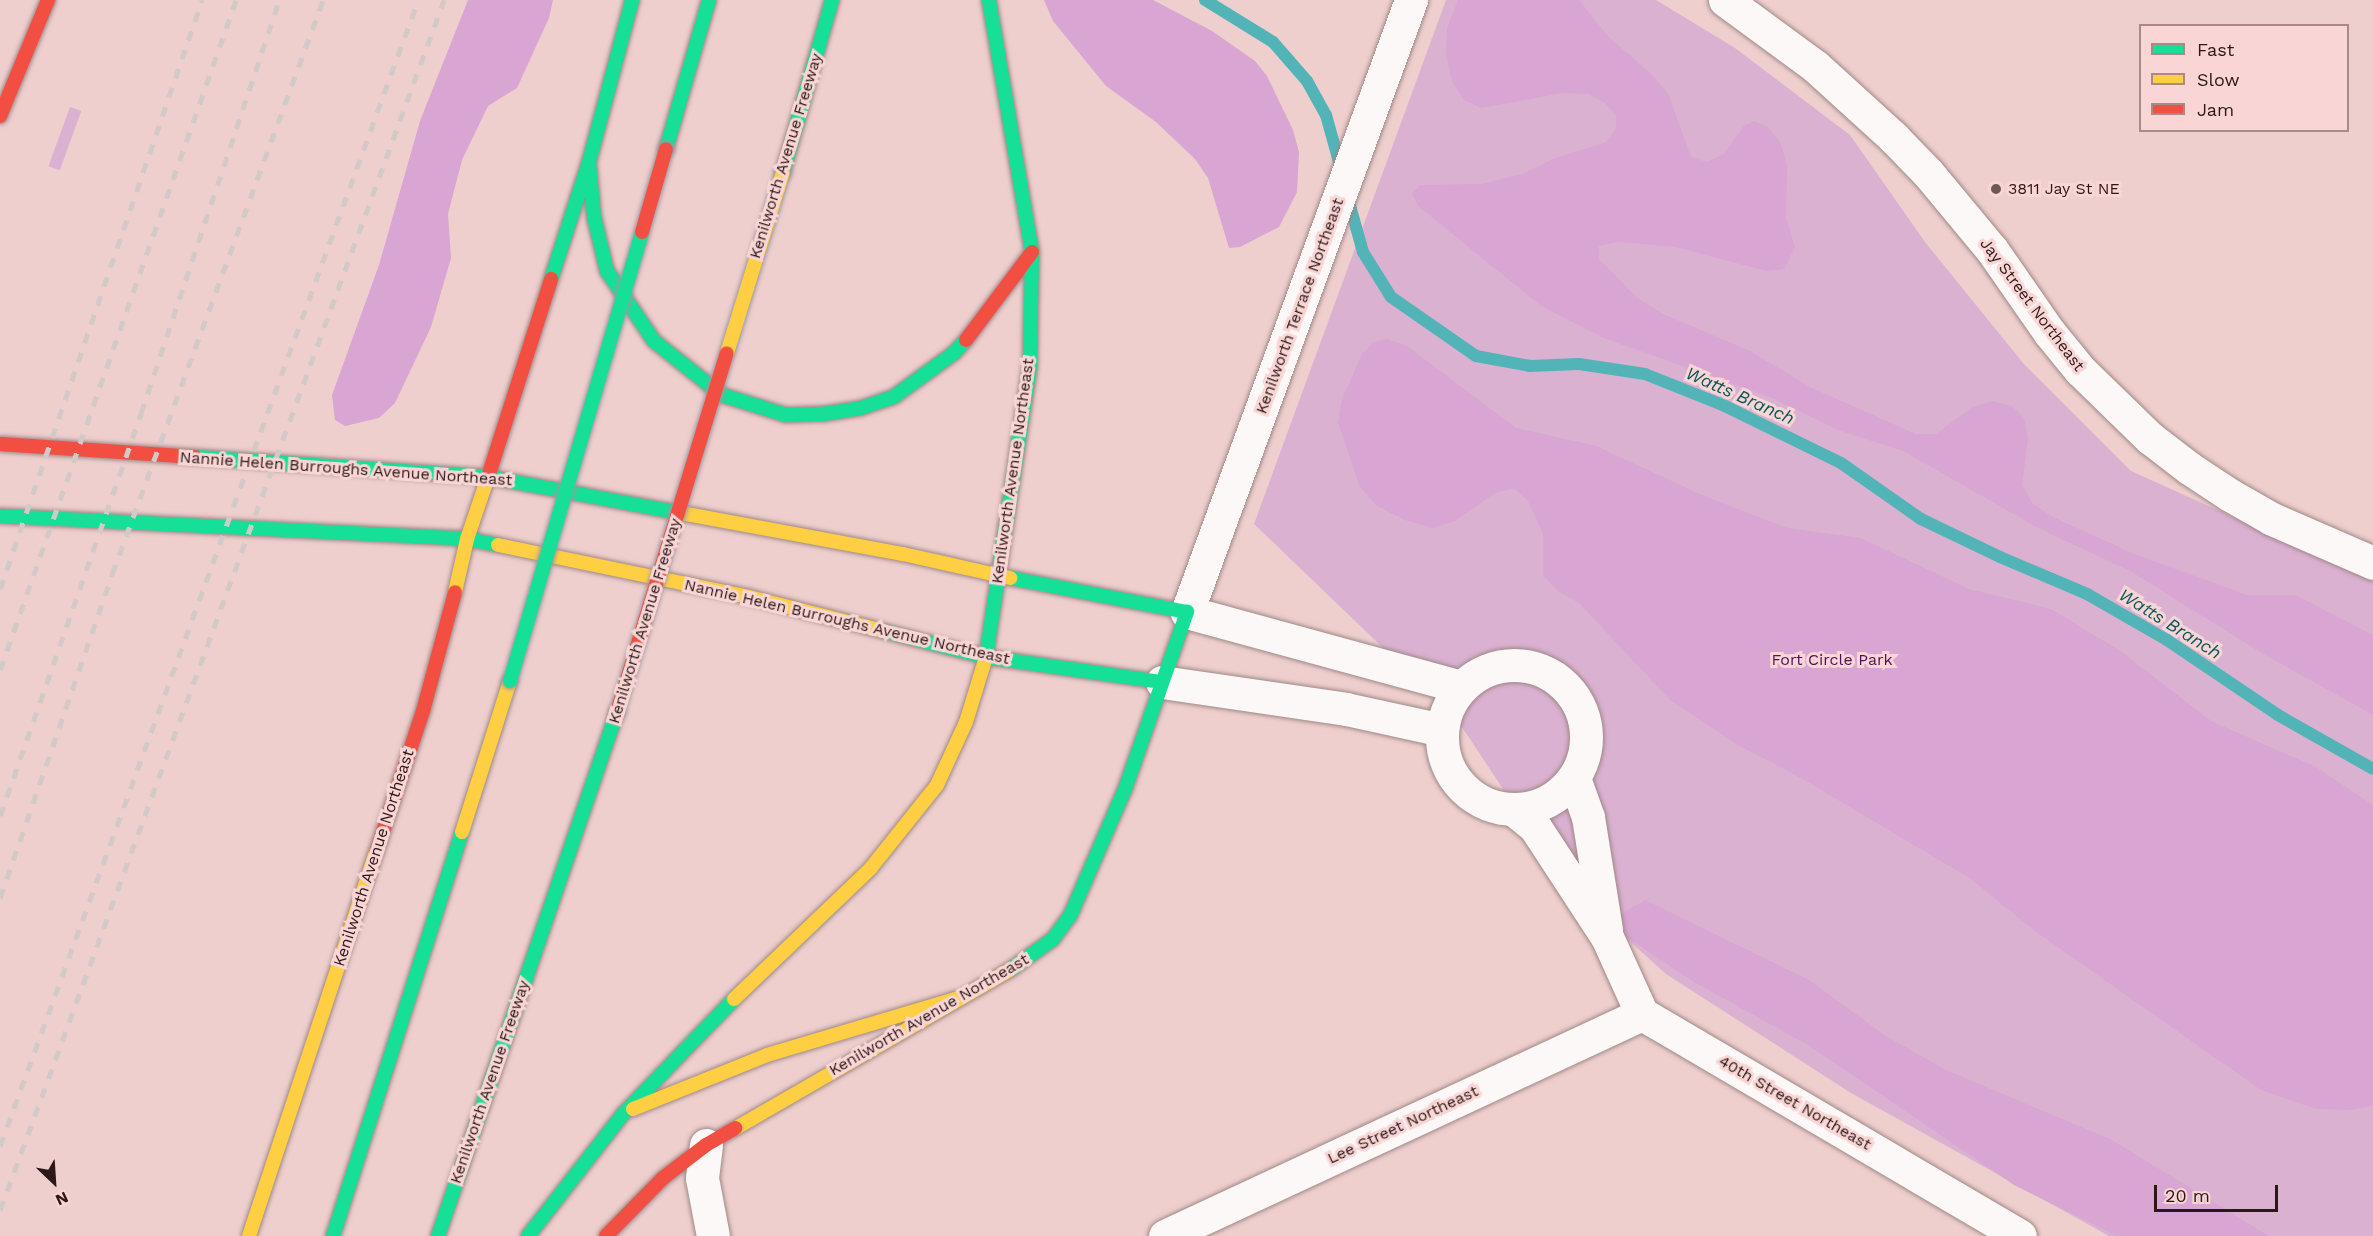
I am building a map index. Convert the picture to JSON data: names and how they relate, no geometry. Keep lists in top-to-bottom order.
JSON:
{
  "streets": {
    "main road": ["Kenilworth Avenue Freeway", "Nannie Helen Burroughs Avenue Northeast", "Kenilworth Avenue Northeast"],
    "street": [
      "Jay Street Northeast",
      "Kenilworth Terrace Northeast",
      "40th Street Northeast",
      "Lee Street Northeast"
    ]
  },
  "crossings": [
    ["Kenilworth Terrace Northeast", "Nannie Helen Burroughs Avenue Northeast"],
    ["Kenilworth Terrace Northeast", "Kenilworth Avenue Northeast"],
    ["Nannie Helen Burroughs Avenue Northeast", "Kenilworth Avenue Northeast"],
    ["40th Street Northeast", "Lee Street Northeast"]
  ],
  "water": ["Watts Branch"],
  "parks": ["Fort Circle Park"],
  "places": ["3811 Jay St NE"],
  "legend": ["Fast", "Slow", "Jam"],
  "scale_bar": "20 m",
  "north": "bottom right"
}
